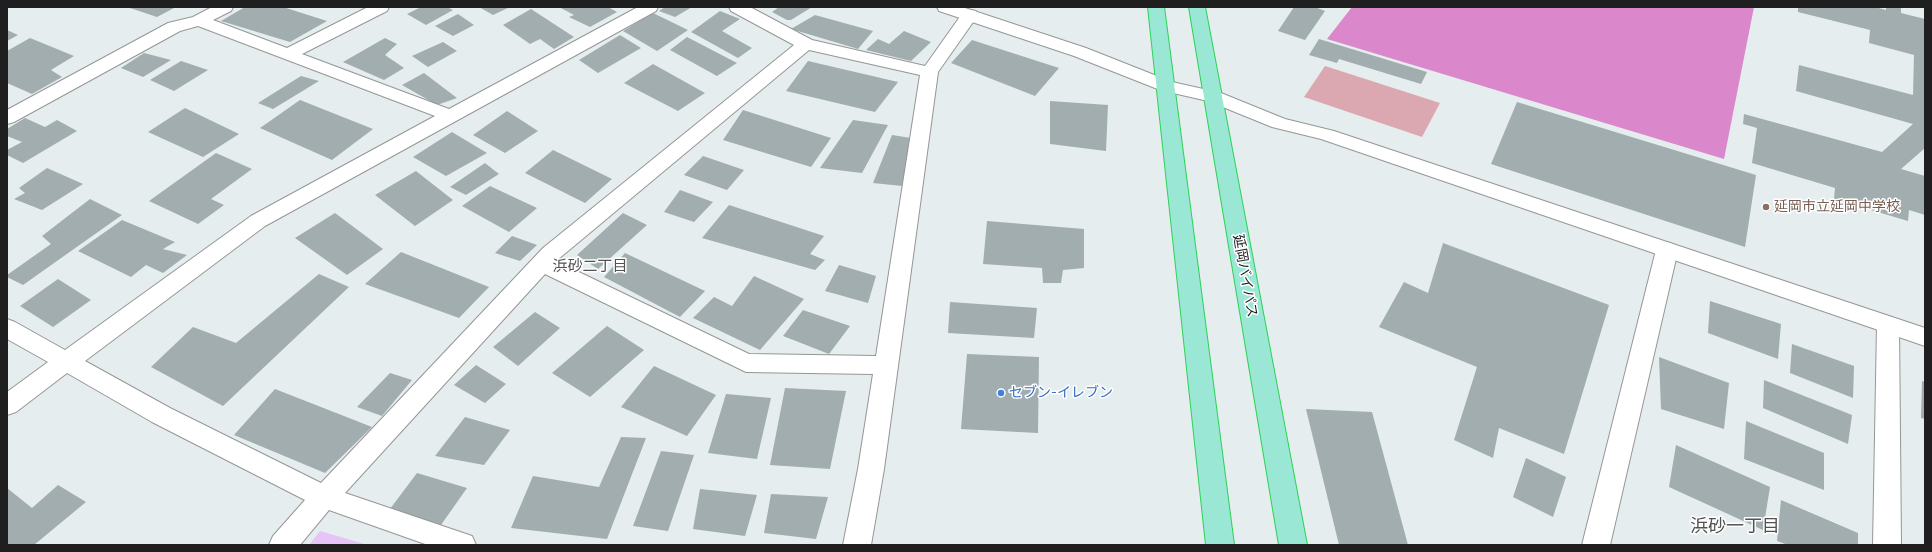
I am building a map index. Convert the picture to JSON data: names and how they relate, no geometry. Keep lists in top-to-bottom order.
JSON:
{
  "streets": {
    "highway": ["延岡バイパス"]
  },
  "districts": ["浜砂二丁目", "浜砂一丁目"],
  "places": ["延岡市立延岡中学校", "セブン-イレブン"]
}
